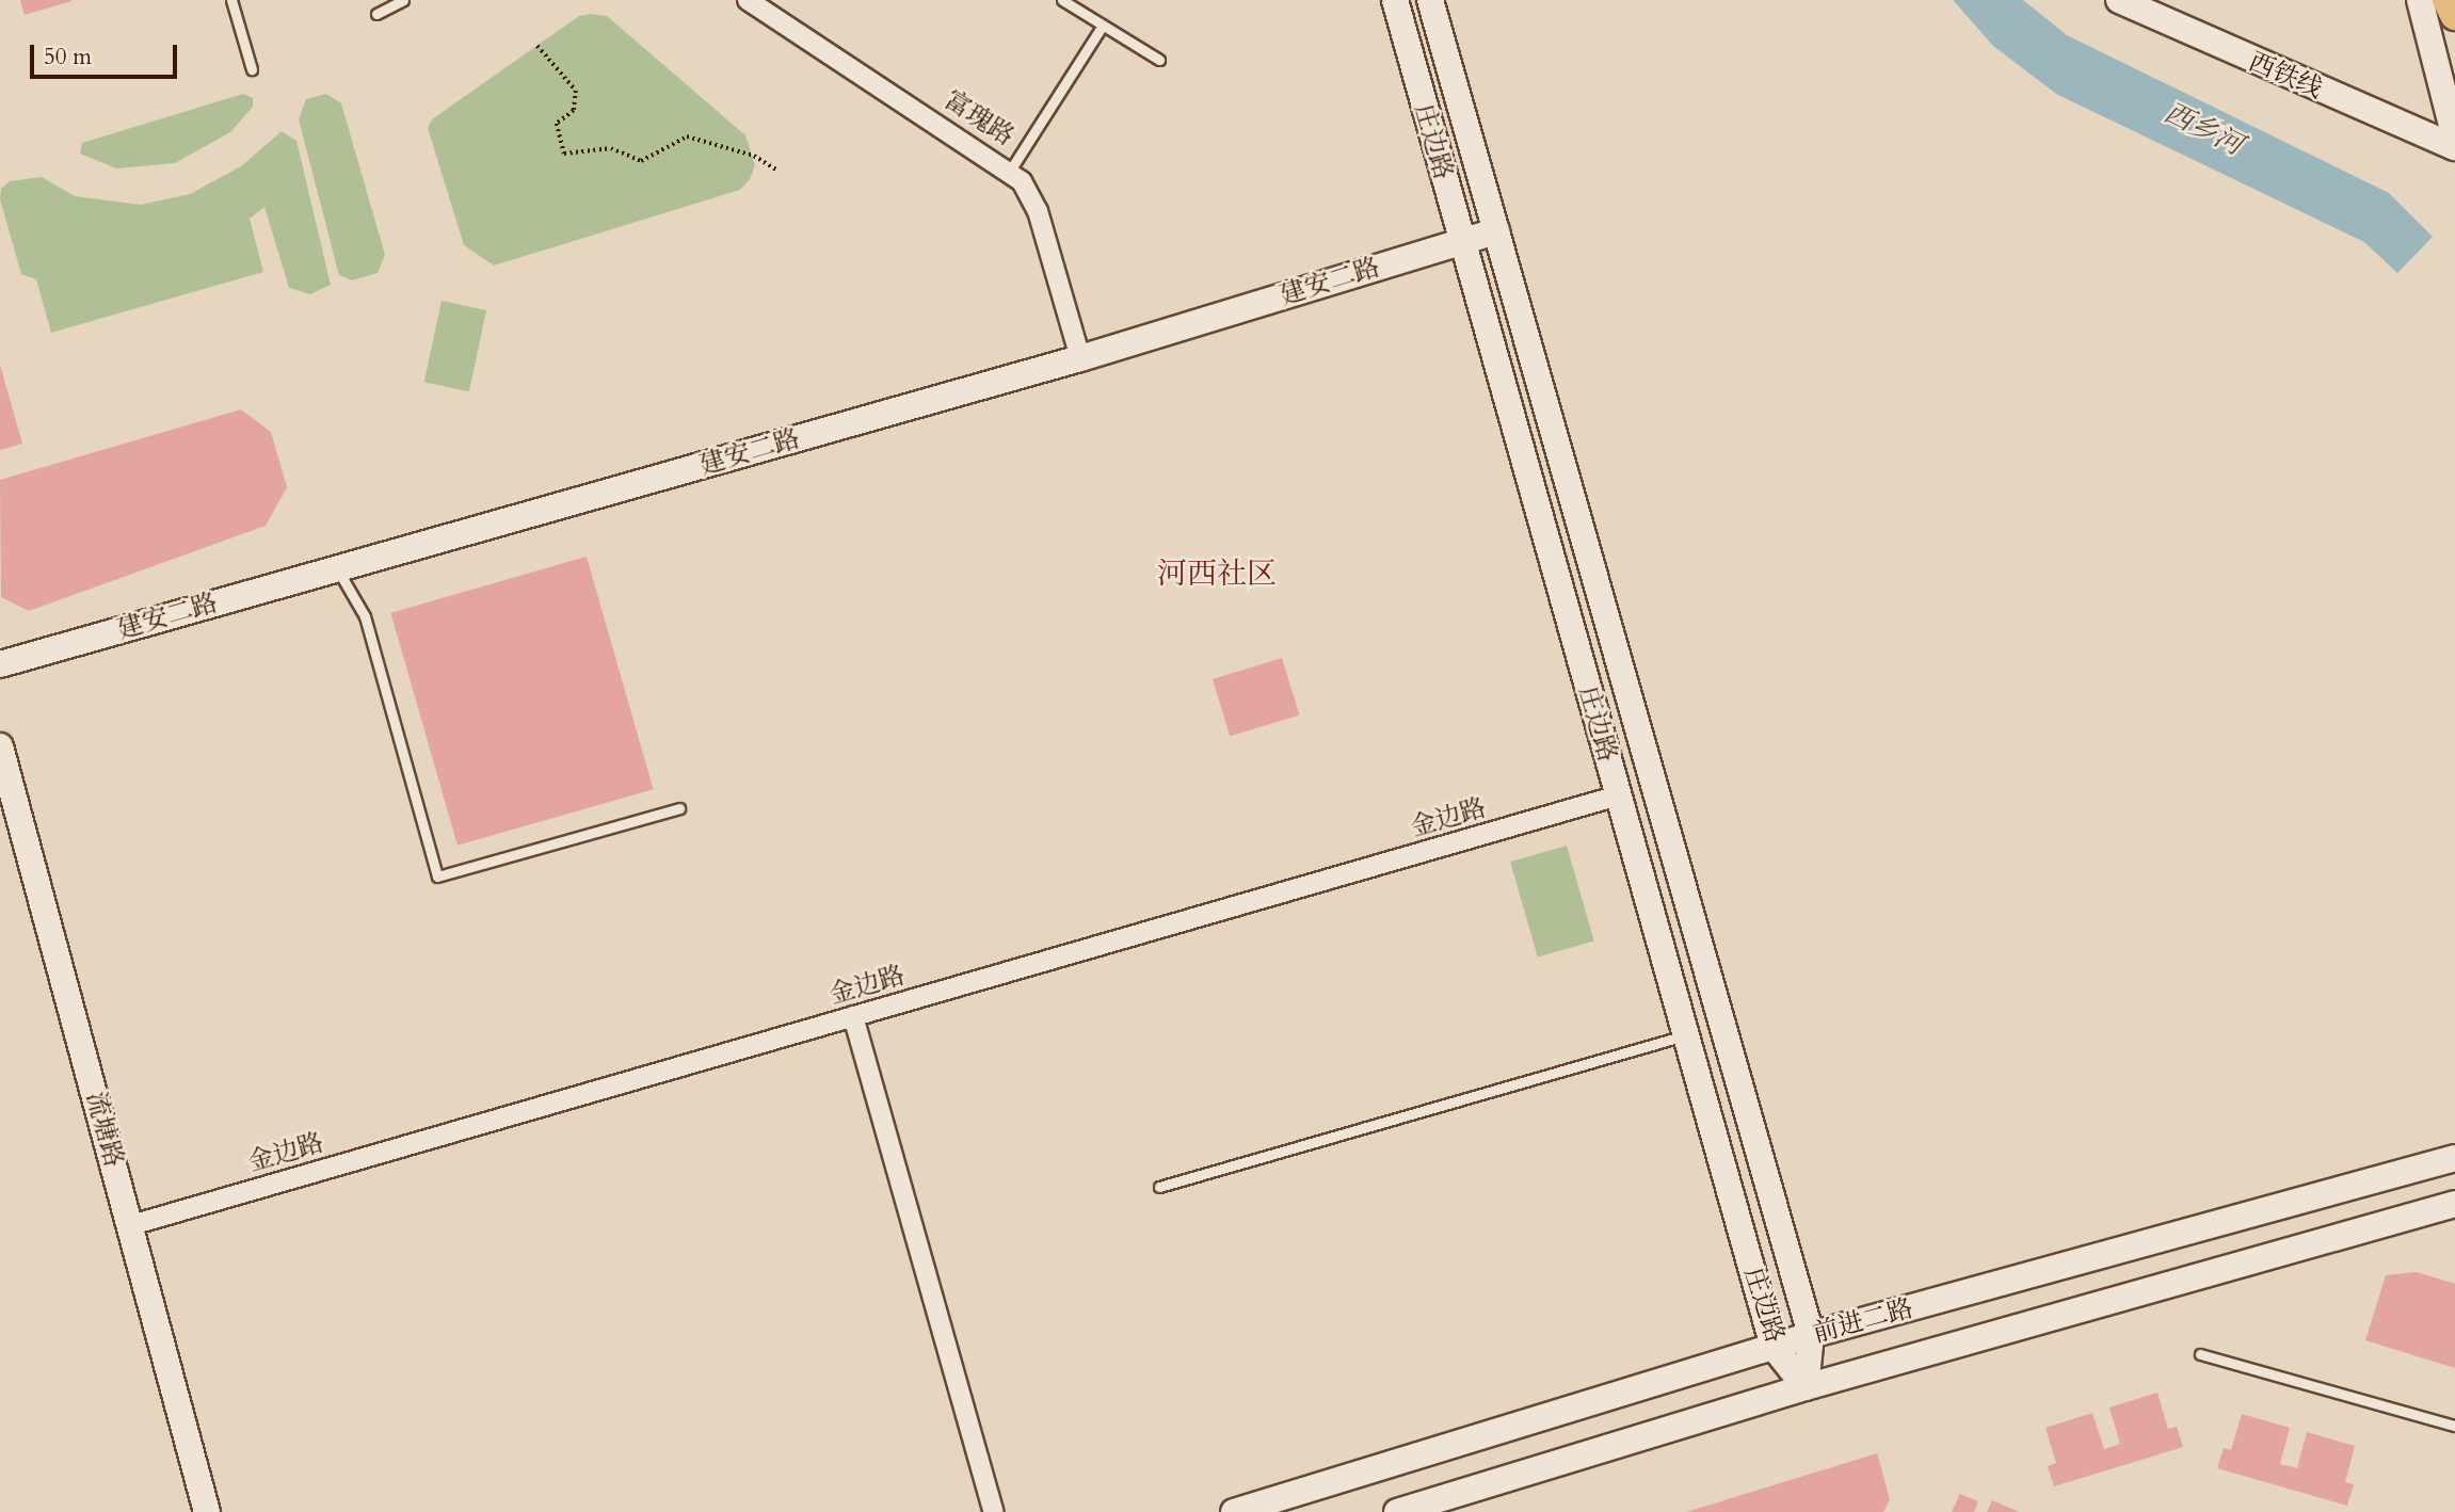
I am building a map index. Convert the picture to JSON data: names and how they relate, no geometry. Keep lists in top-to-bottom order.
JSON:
{
  "streets": {
    "main road": [
      "西铁线",
      "庄边路",
      "建安二路",
      "流塘路",
      "前进二路"
    ],
    "street": ["富瑰路", "金边路"]
  },
  "crossings": [
    ["富瑰路", "建安二路"],
    ["庄边路", "建安二路"],
    ["庄边路", "金边路"],
    ["庄边路", "前进二路"],
    ["金边路", "流塘路"]
  ],
  "districts": ["河西社区"],
  "water": ["西乡河"],
  "scale_bar": "50 m"
}
